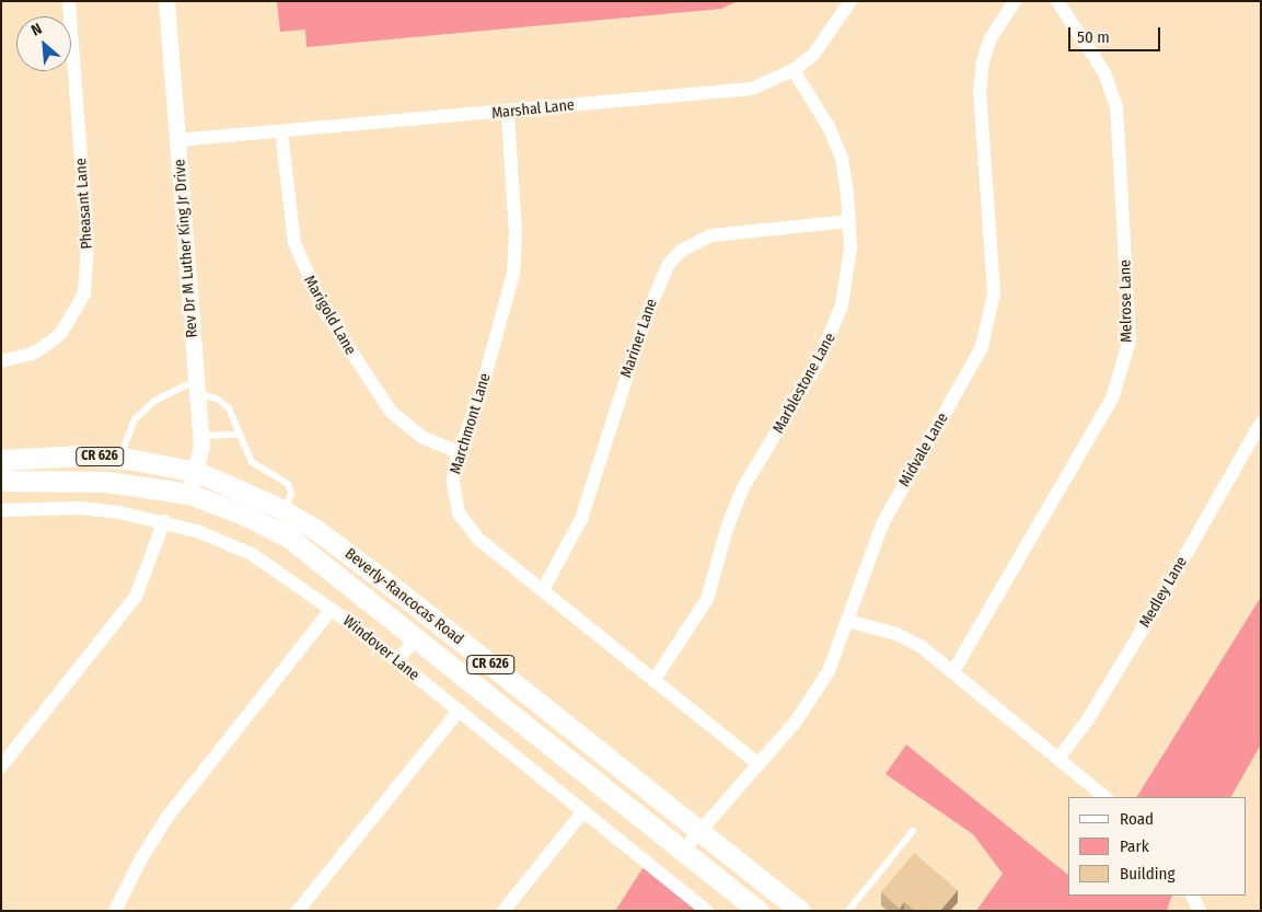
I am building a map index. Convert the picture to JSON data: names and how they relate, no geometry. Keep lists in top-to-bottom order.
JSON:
{
  "streets": {
    "main road": ["CR 626", "Beverly-Rancocas Road"],
    "street": [
      "Marshal Lane",
      "Pheasant Lane",
      "Rev Dr M Luther King Jr Drive",
      "Melrose Lane",
      "Marigold Lane",
      "Mariner Lane",
      "Marblestone Lane",
      "Marchmont Lane",
      "Midvale Lane",
      "Medley Lane",
      "Windover Lane"
    ]
  },
  "crossings": [
    ["Marshal Lane", "Rev Dr M Luther King Jr Drive"],
    ["Marshal Lane", "Marigold Lane"],
    ["Marshal Lane", "Marblestone Lane"],
    ["Marshal Lane", "Marchmont Lane"],
    ["Rev Dr M Luther King Jr Drive", "Beverly-Rancocas Road"],
    ["Marigold Lane", "Marchmont Lane"],
    ["Mariner Lane", "Marblestone Lane"],
    ["Mariner Lane", "Marchmont Lane"],
    ["Marblestone Lane", "Marchmont Lane"],
    ["Marchmont Lane", "Midvale Lane"],
    ["Midvale Lane", "Beverly-Rancocas Road"]
  ],
  "legend": ["Road", "Park", "Building"],
  "scale_bar": "50 m",
  "north": "top left"
}
